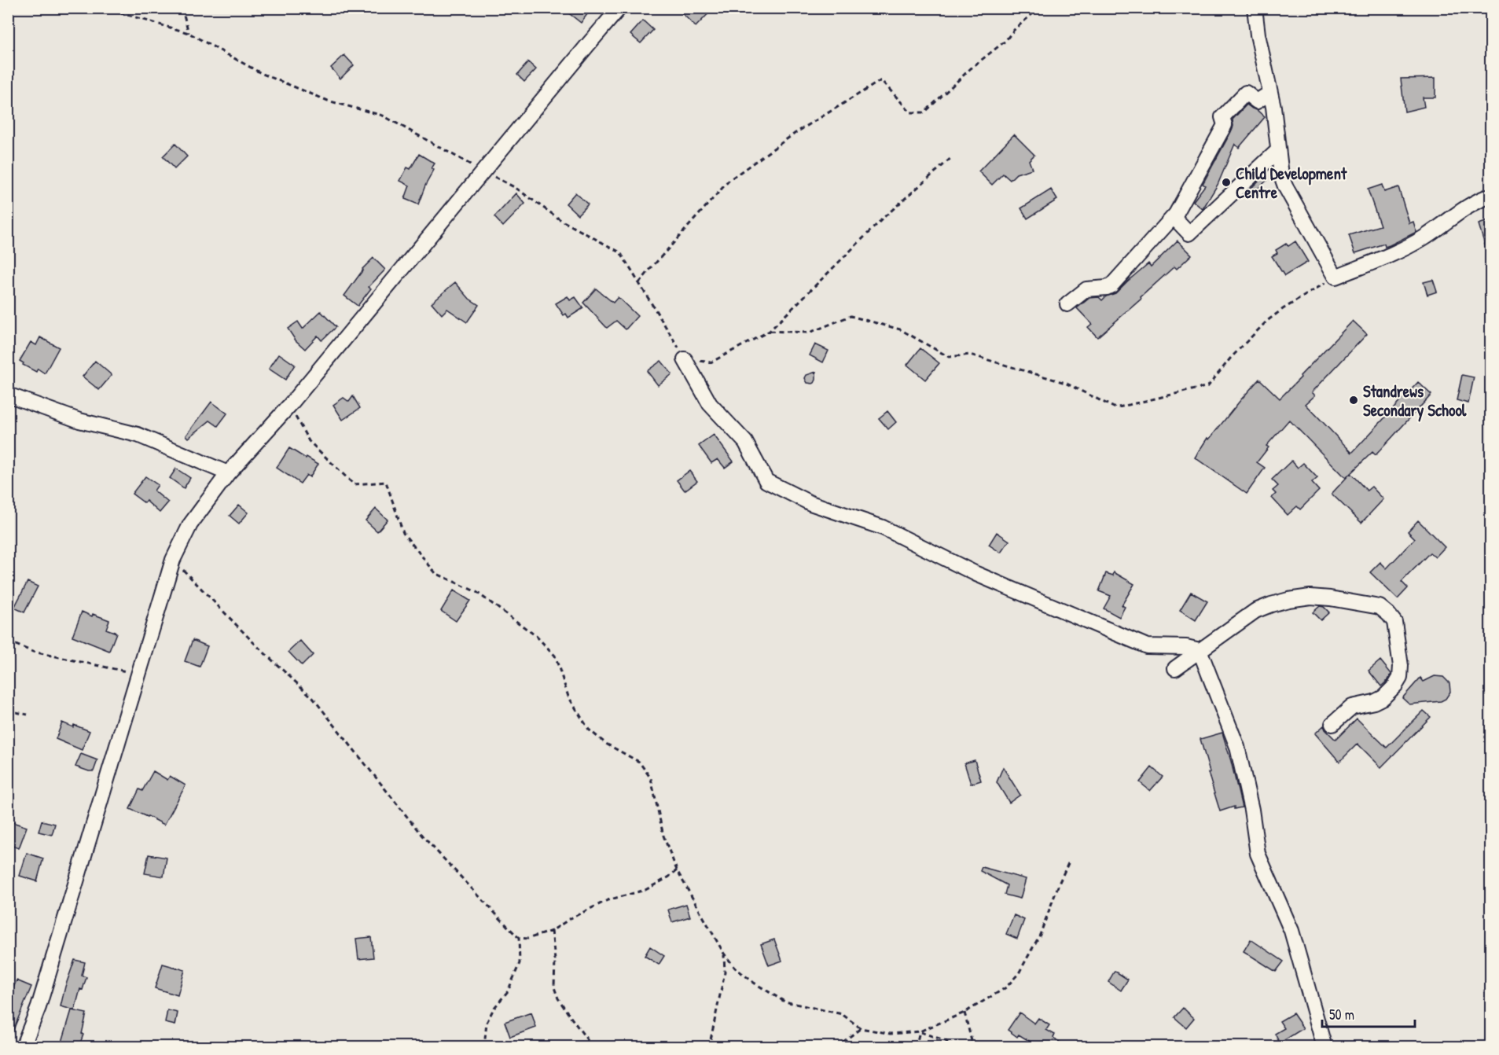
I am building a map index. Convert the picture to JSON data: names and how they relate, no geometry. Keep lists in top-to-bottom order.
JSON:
{
  "places": ["Child Development Centre", "Standrews Secondary School"],
  "scale_bar": "50 m"
}
